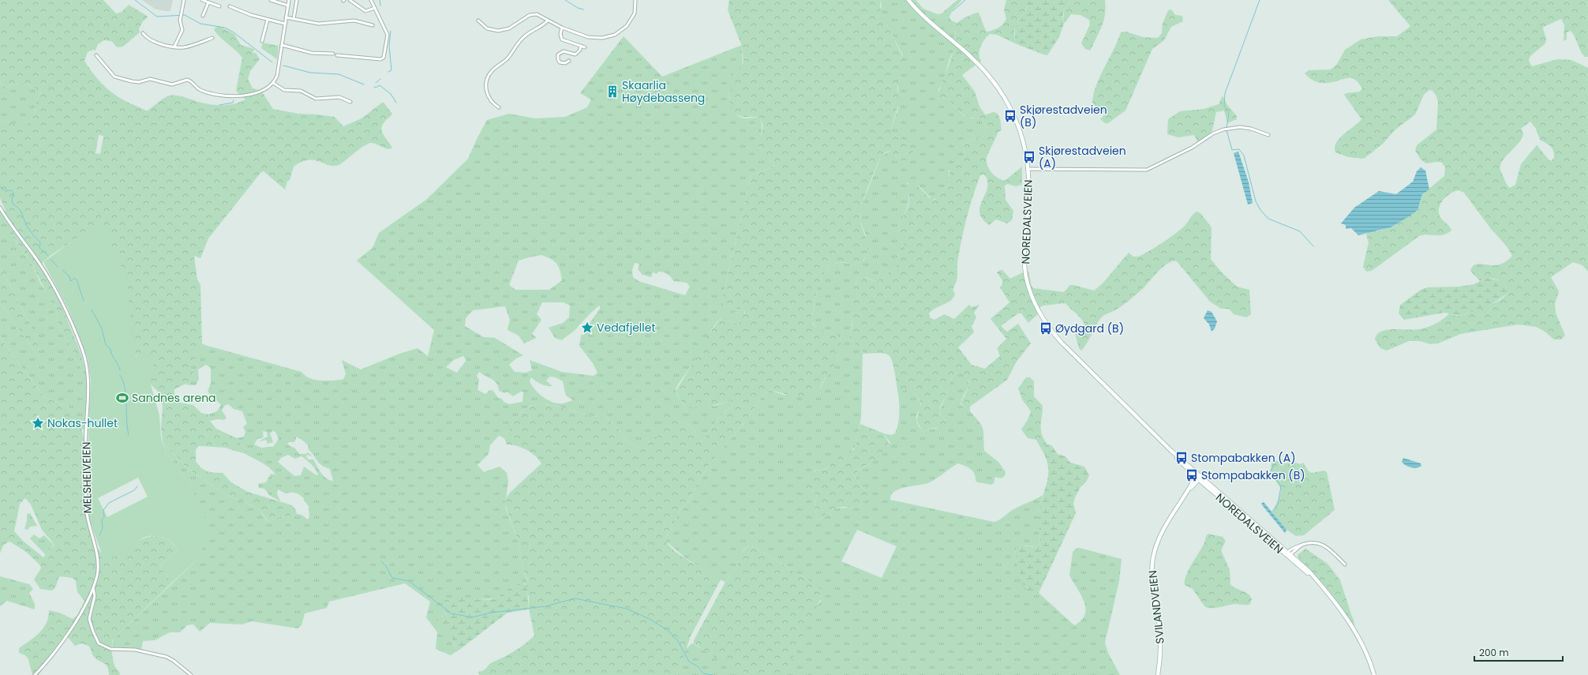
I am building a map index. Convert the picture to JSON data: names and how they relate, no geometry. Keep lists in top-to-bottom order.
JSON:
{
  "streets": {
    "main road": ["NOREDALSVEIEN", "SVILANDVEIEN"],
    "street": ["MELSHEIVEIEN"]
  },
  "crossings": [
    ["NOREDALSVEIEN", "SVILANDVEIEN"]
  ],
  "places": {
    "building": ["Skaarlia Høydebasseng"],
    "bus stop": [
      "Skjørestadveien (B)",
      "Skjørestadveien (A)",
      "Øydgard (B)",
      "Stompabakken (A)",
      "Stompabakken (B)"
    ],
    "place": ["Vedafjellet", "Nokas-hullet"],
    "sports": ["Sandnes arena"]
  },
  "scale_bar": "200 m"
}
